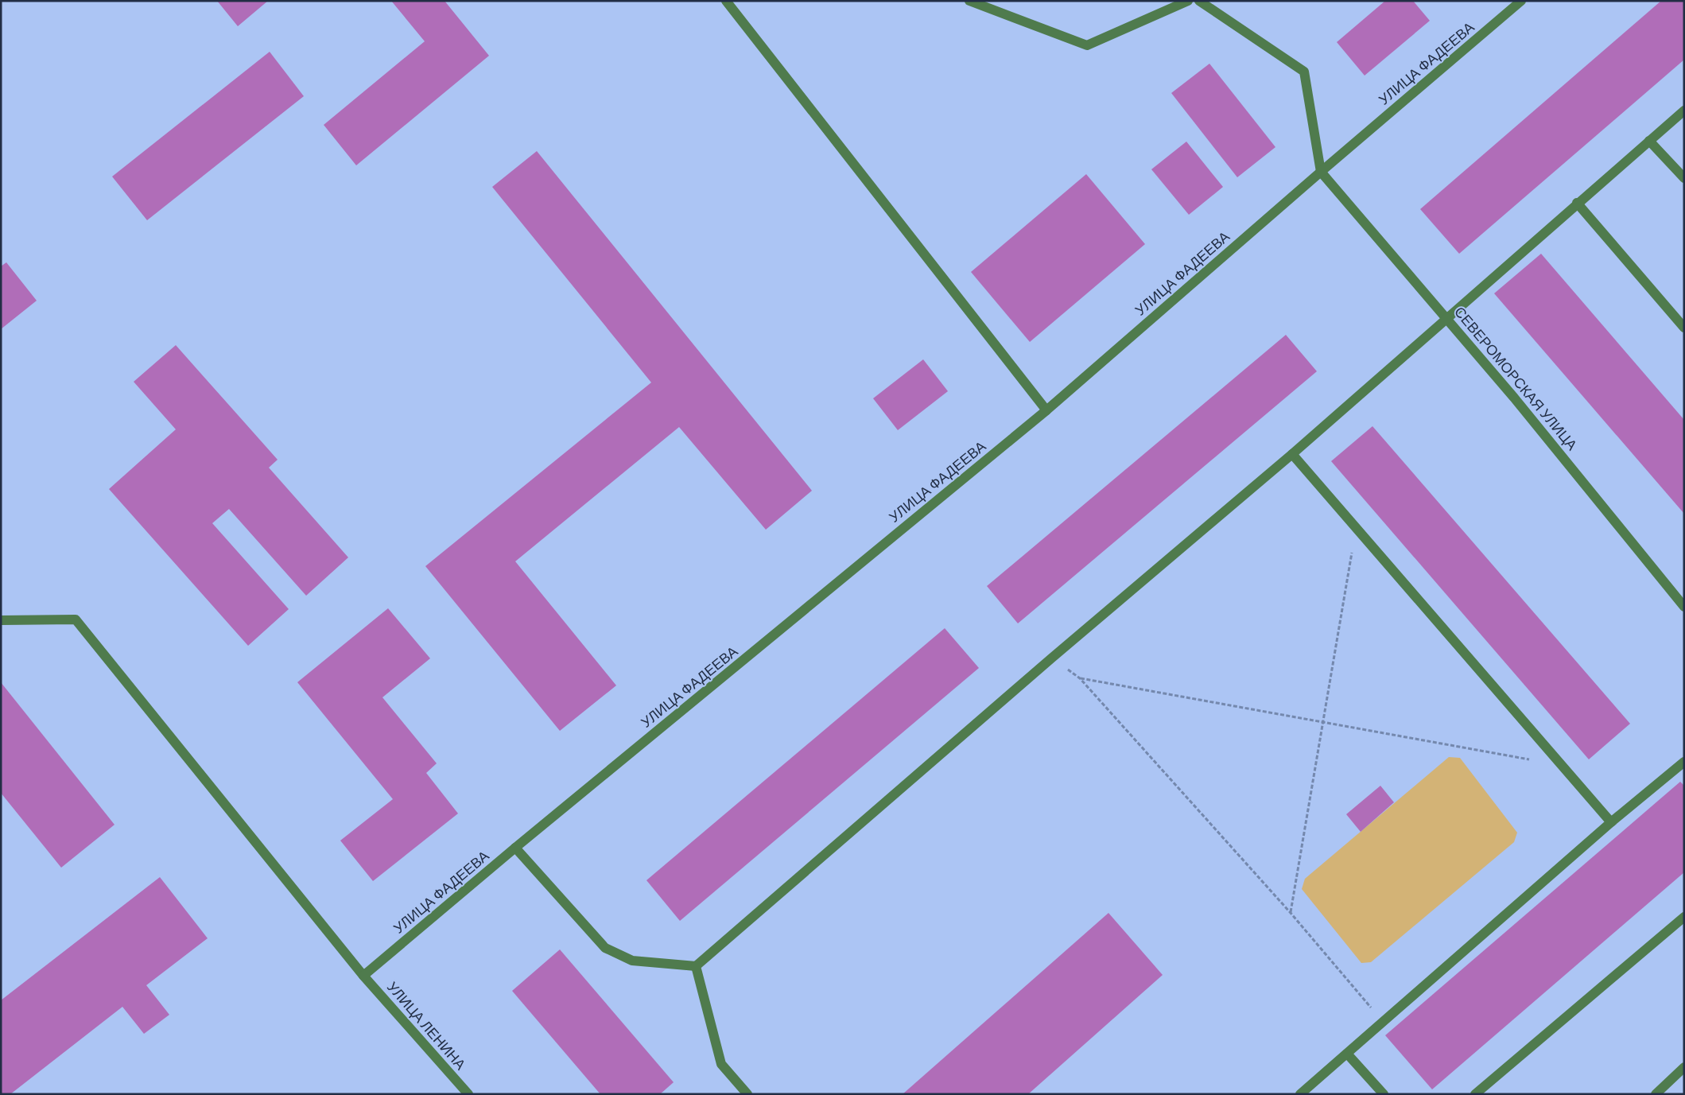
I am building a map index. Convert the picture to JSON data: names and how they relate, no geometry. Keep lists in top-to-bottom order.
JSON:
{
  "streets": {
    "street": ["УЛИЦА ФАДЕЕВА", "СЕВЕРОМОРСКАЯ УЛИЦА", "УЛИЦА ЛЕНИНА"]
  },
  "crossings": [
    ["УЛИЦА ФАДЕЕВА", "СЕВЕРОМОРСКАЯ УЛИЦА"],
    ["УЛИЦА ФАДЕЕВА", "УЛИЦА ЛЕНИНА"]
  ]
}
